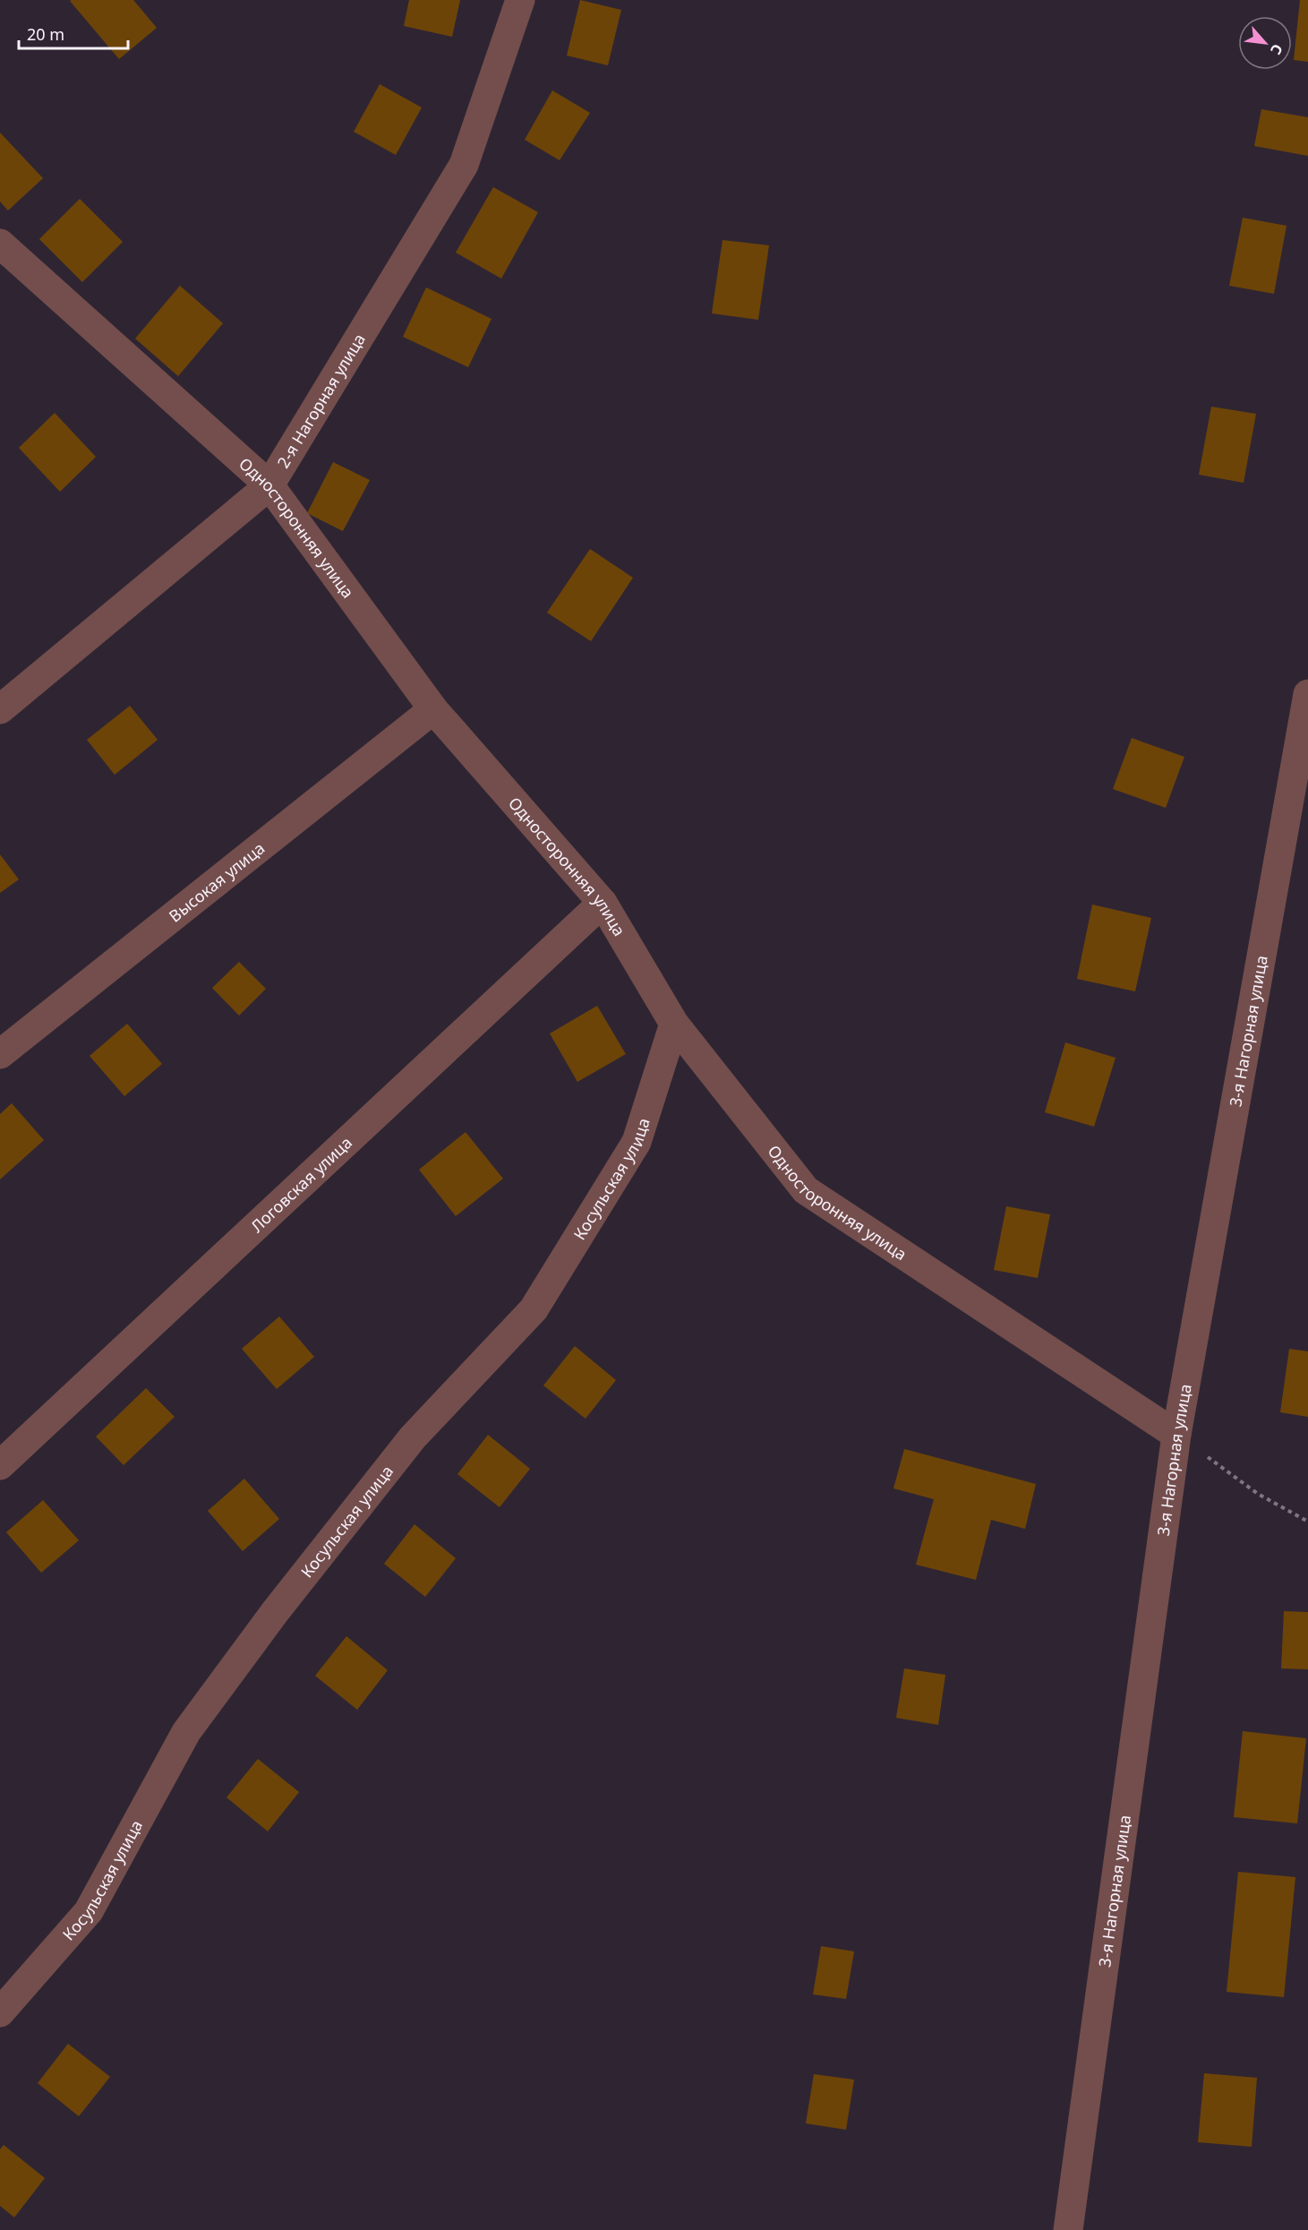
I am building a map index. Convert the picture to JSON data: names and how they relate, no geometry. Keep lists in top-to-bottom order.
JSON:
{
  "streets": {
    "street": [
      "2-я Нагорная улица",
      "Односторонняя улица",
      "Высокая улица",
      "3-я Нагорная улица",
      "Косульская улица",
      "Логовская улица"
    ]
  },
  "crossings": [
    ["2-я Нагорная улица", "Односторонняя улица"],
    ["Односторонняя улица", "Высокая улица"],
    ["Односторонняя улица", "3-я Нагорная улица"],
    ["Односторонняя улица", "Косульская улица"],
    ["Односторонняя улица", "Логовская улица"]
  ],
  "scale_bar": "20 m",
  "north": "bottom right"
}
